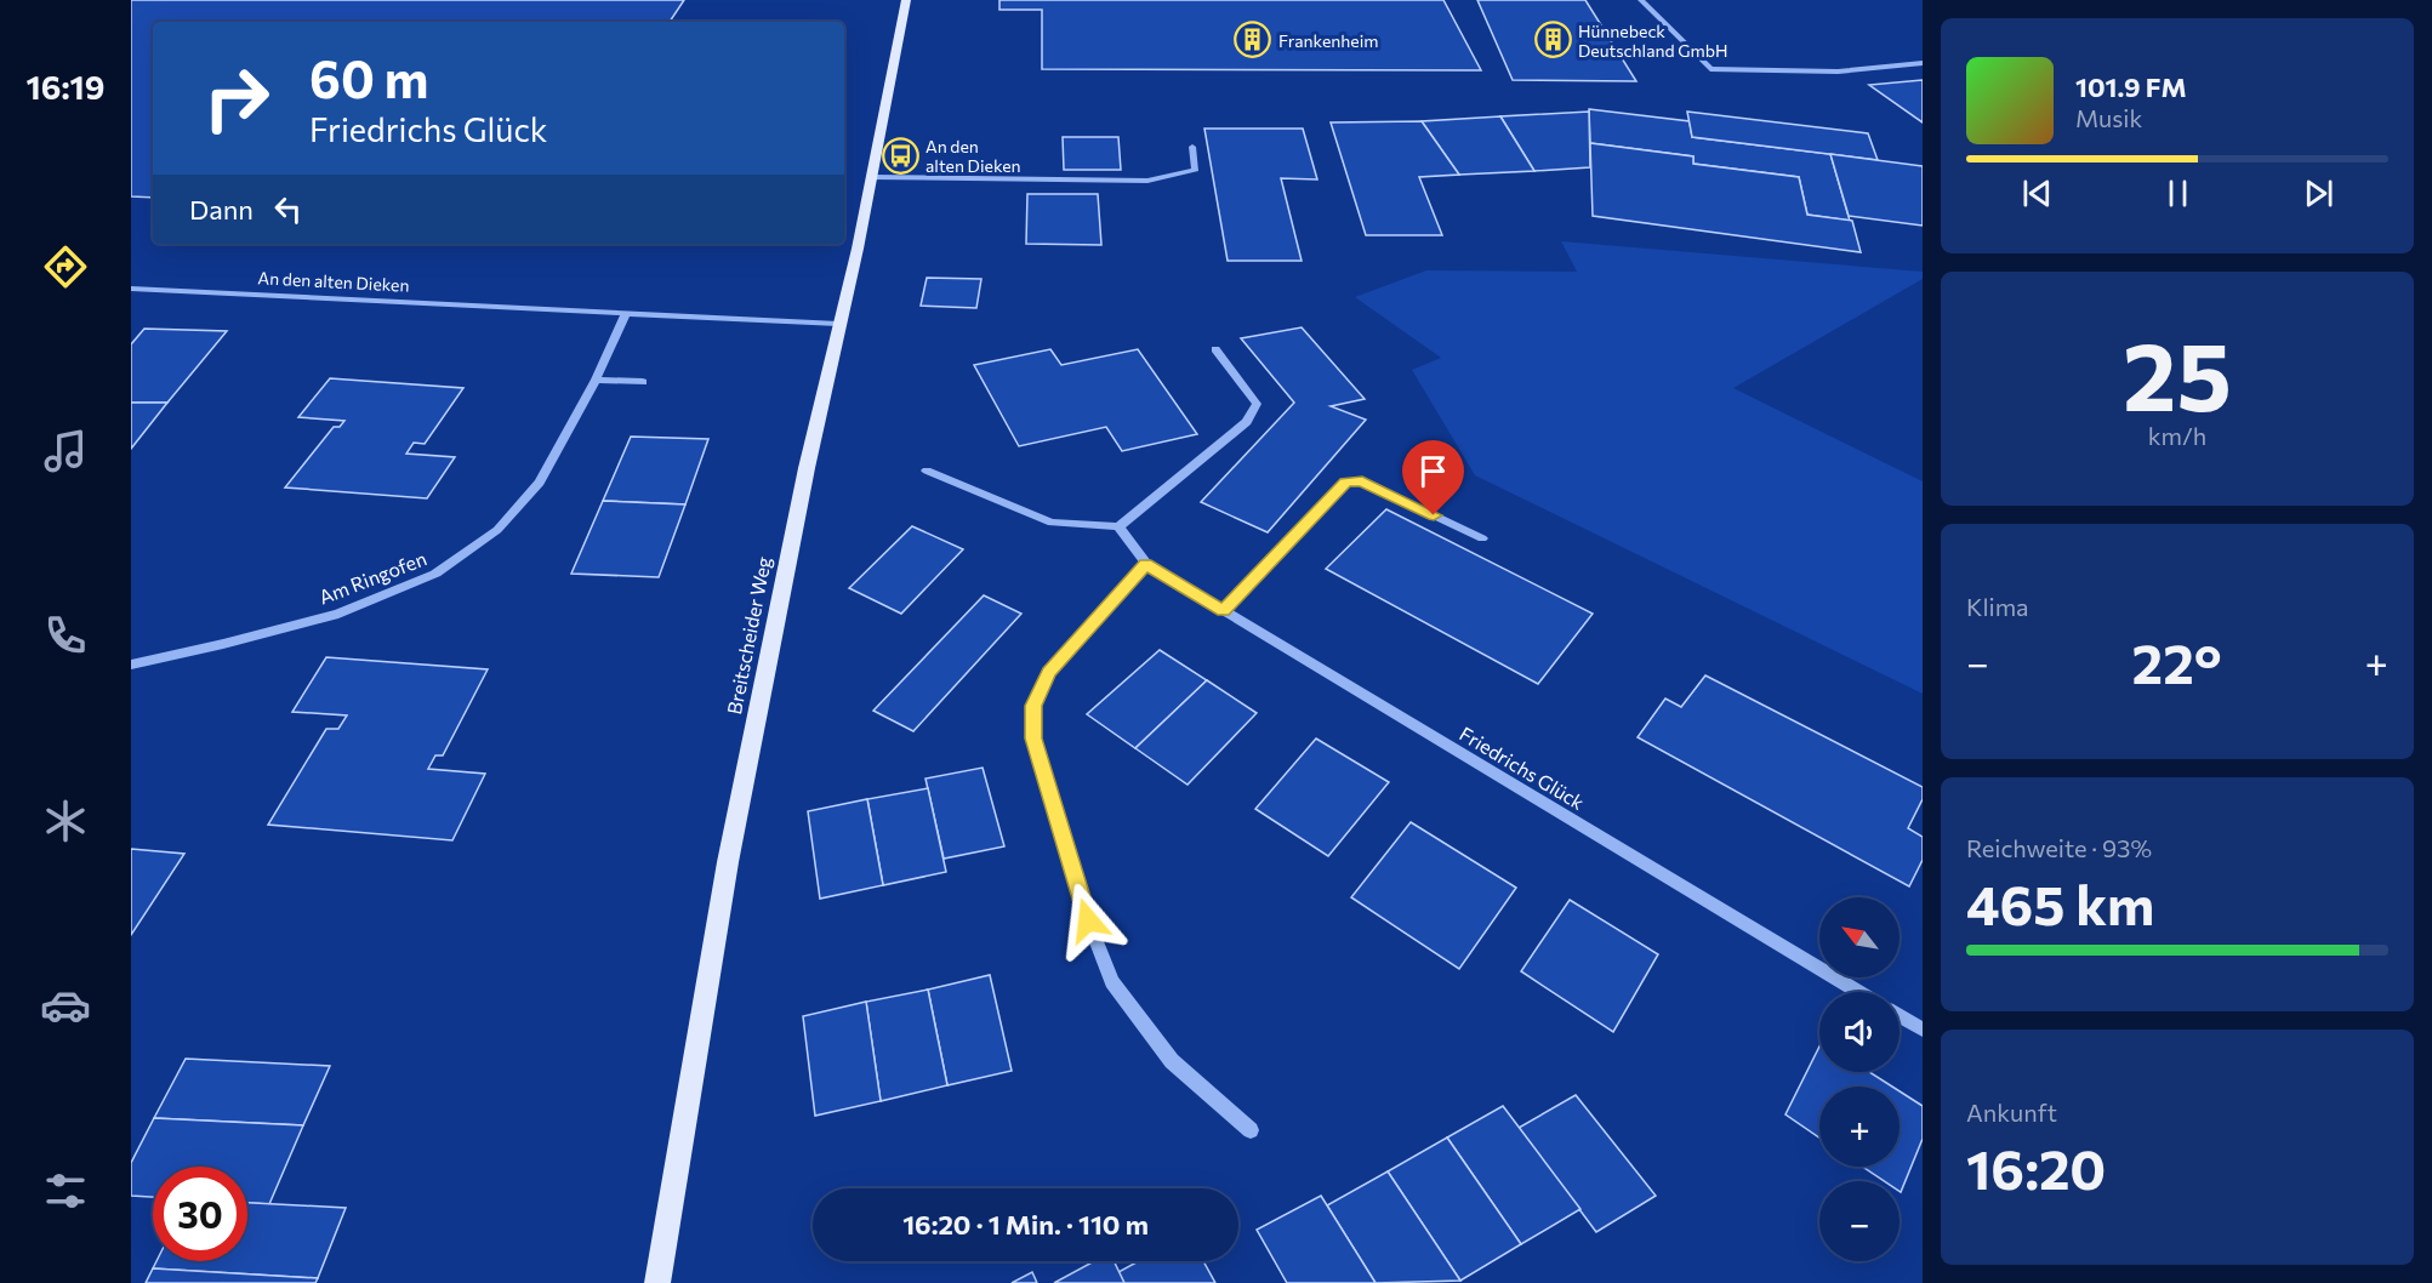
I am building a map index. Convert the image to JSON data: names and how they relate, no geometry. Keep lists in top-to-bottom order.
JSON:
{
  "streets": {
    "main road": ["Breitscheider Weg"],
    "street": ["An den alten Dieken", "Am Ringofen", "Friedrichs Glück"]
  },
  "crossings": [
    ["An den alten Dieken", "Am Ringofen"],
    ["An den alten Dieken", "Breitscheider Weg"]
  ],
  "places": {
    "building": ["Frankenheim", "Hünnebeck Deutschland GmbH"],
    "bus stop": ["An den alten Dieken"]
  },
  "north": "top left",
  "page": {
    "tabs": "16:19",
    "turn": ["60 m", "Friedrichs Glück"],
    "song": ["101.9 FM", "Musik"],
    "then": "Dann",
    "tile": [
      ["25", "km/h"],
      "Klima",
      ["Reichweite · 93%", "465 km"],
      ["Ankunft", "16:20"]
    ],
    "heat": ["−", "22°", "+"],
    "map_buttons": ["+", "−"],
    "limit": "30",
    "trip": "16:20 · 1 Min. · 110 m"
  }
}
